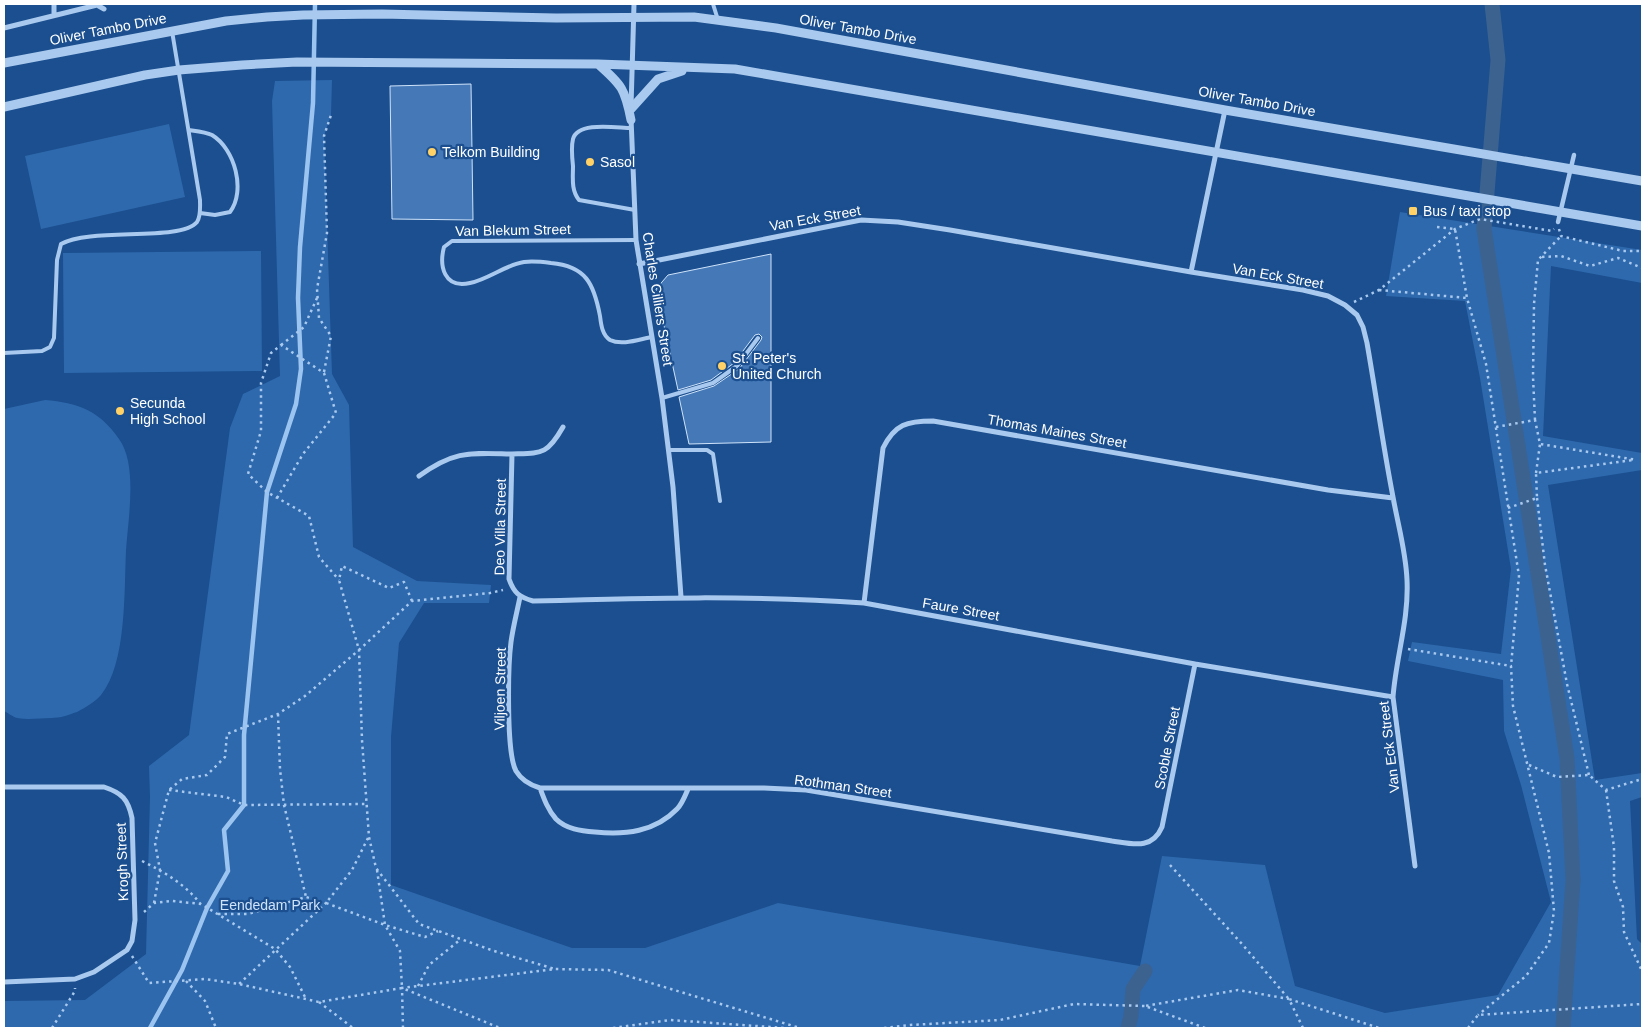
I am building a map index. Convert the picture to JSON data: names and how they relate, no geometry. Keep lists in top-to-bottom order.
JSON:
{
  "streets": {
    "street": [
      "Oliver Tambo Drive",
      "Van Eck Street",
      "Charles Cilliers Street",
      "Thomas Maines Street",
      "Deo Villa Street",
      "Faure Street",
      "Viljoen Street",
      "Scoble Street",
      "Rothman Street",
      "Krogh Street"
    ],
    "lane": ["Van Blekum Street"]
  },
  "crossings": [
    ["Oliver Tambo Drive", "Charles Cilliers Street"],
    ["Van Eck Street", "Charles Cilliers Street"],
    ["Van Eck Street", "Thomas Maines Street"],
    ["Van Eck Street", "Faure Street"],
    ["Van Blekum Street", "Charles Cilliers Street"],
    ["Charles Cilliers Street", "Faure Street"],
    ["Thomas Maines Street", "Faure Street"],
    ["Deo Villa Street", "Faure Street"],
    ["Deo Villa Street", "Viljoen Street"],
    ["Faure Street", "Viljoen Street"],
    ["Faure Street", "Scoble Street"],
    ["Viljoen Street", "Rothman Street"],
    ["Scoble Street", "Rothman Street"]
  ],
  "parks": ["Eendedam Park"],
  "places": {
    "other": [
      "Telkom Building",
      "Sasol",
      "St. Peter's United Church",
      "Secunda High School"
    ],
    "transit": ["Bus / taxi stop"]
  }
}
